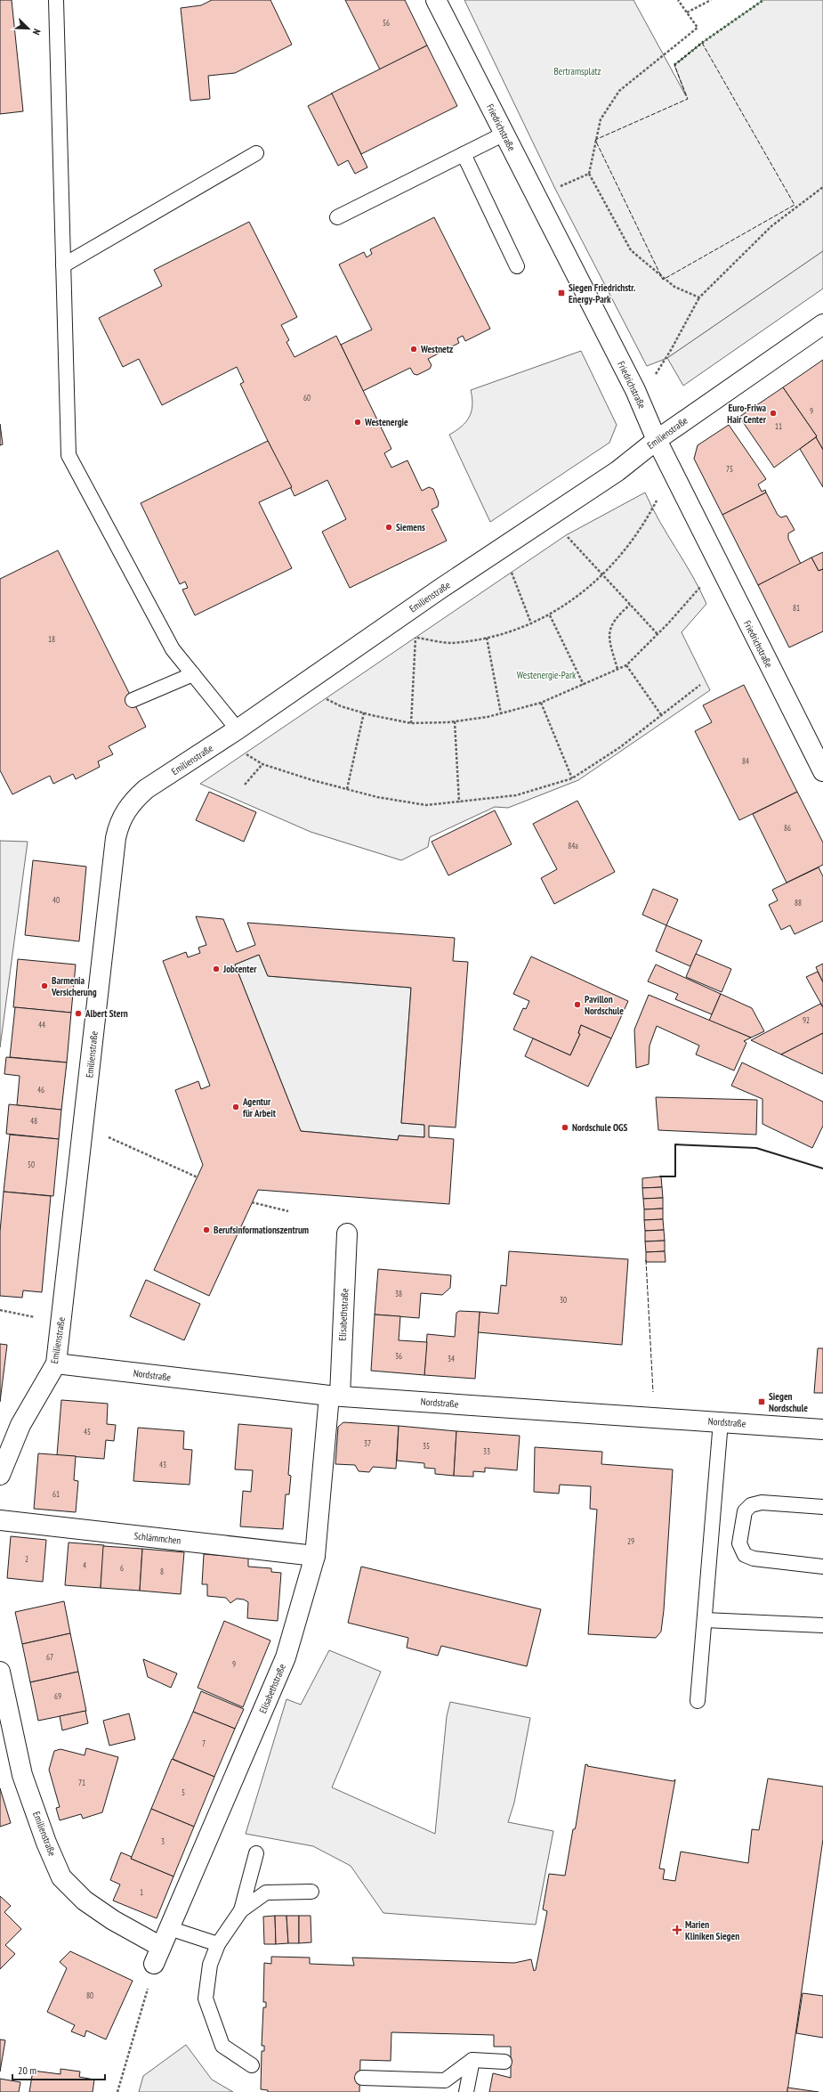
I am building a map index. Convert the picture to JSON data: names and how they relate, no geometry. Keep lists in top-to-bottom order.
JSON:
{
  "streets": {
    "street": [
      "Friedrichstraße",
      "Emilienstraße",
      "Elisabethstraße",
      "Nordstraße",
      "Schlämmchen"
    ]
  },
  "crossings": [
    ["Friedrichstraße", "Emilienstraße"],
    ["Emilienstraße", "Elisabethstraße"],
    ["Emilienstraße", "Nordstraße"],
    ["Elisabethstraße", "Nordstraße"],
    ["Elisabethstraße", "Schlämmchen"]
  ],
  "parks": ["Bertramsplatz", "Westenergie-Park"],
  "places": {
    "transit": ["Siegen Friedrichstr. Energy-Park", "Siegen Nordschule"],
    "other": [
      "Westnetz",
      "Euro-Friwa Hair Center",
      "Westenergie",
      "Siemens",
      "Jobcenter",
      "Barmenia Versicherung",
      "Pavillon Nordschule",
      "Albert Stern",
      "Agentur für Arbeit",
      "Nordschule OGS",
      "Berufsinformationszentrum"
    ],
    "health": ["Marien Kliniken Siegen"]
  },
  "house_numbers": [
    "56",
    "60",
    "9",
    "11",
    "75",
    "81",
    "18",
    "84",
    "86",
    "84a",
    "40",
    "88",
    "92",
    "44",
    "46",
    "48",
    "50",
    "38",
    "30",
    "36",
    "34",
    "45",
    "37",
    "35",
    "33",
    "43",
    "61",
    "29",
    "2",
    "4",
    "6",
    "8",
    "67",
    "9",
    "69",
    "7",
    "71",
    "5",
    "3",
    "1",
    "80"
  ],
  "scale_bar": "20 m",
  "north": "bottom right"
}
